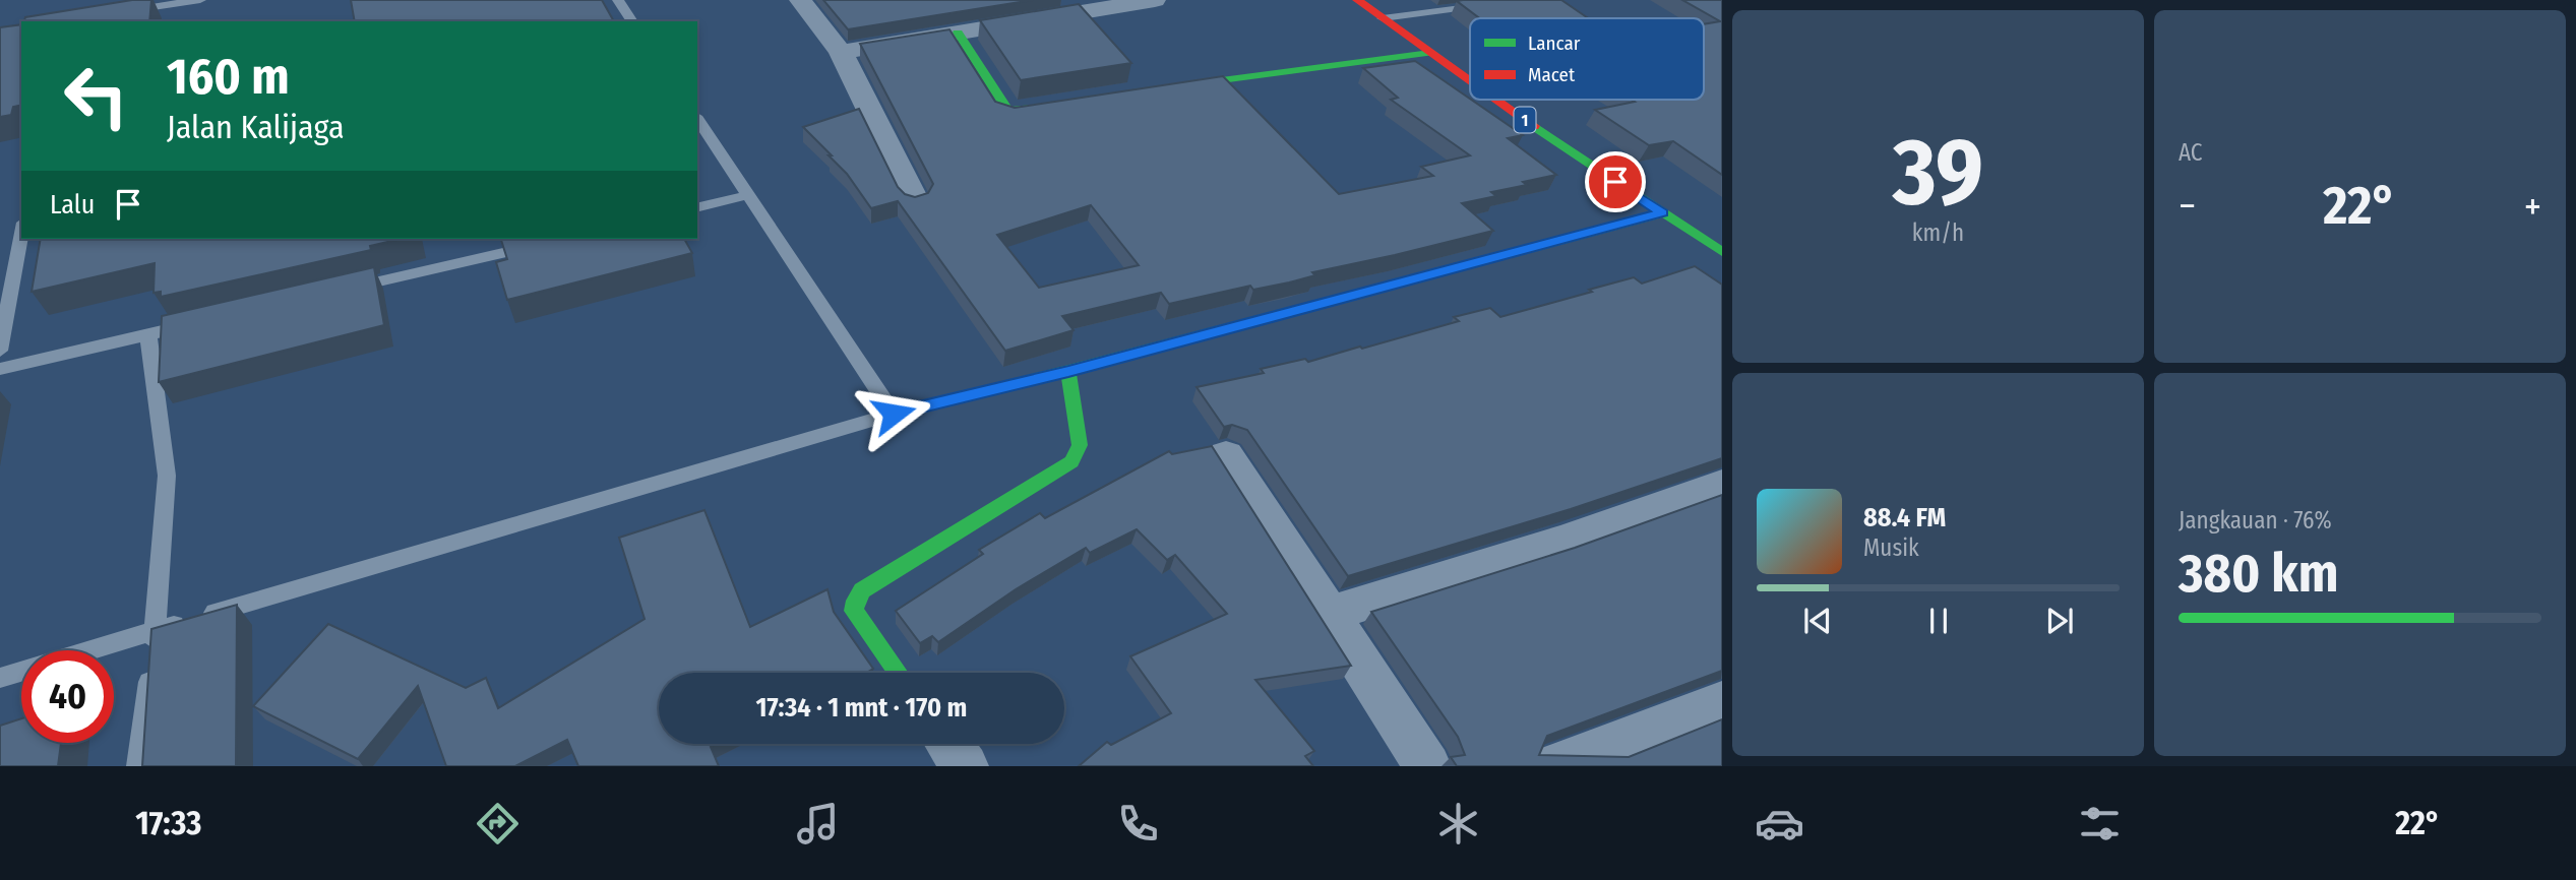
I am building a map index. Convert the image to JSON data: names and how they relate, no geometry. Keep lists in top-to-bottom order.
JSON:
{
  "streets": {
    "main road": ["1"]
  },
  "legend": ["Lancar", "Macet"],
  "page": {
    "tile": [
      ["39", "km/h"],
      "AC",
      ["Jangkauan · 76%", "380 km"]
    ],
    "turn": ["160 m", "Jalan Kalijaga"],
    "then": "Lalu",
    "heat": ["−", "22°", "+"],
    "song": ["88.4 FM", "Musik"],
    "limit": "40",
    "trip": "17:34 · 1 mnt · 170 m",
    "tabs": ["17:33", "22°"]
  }
}
